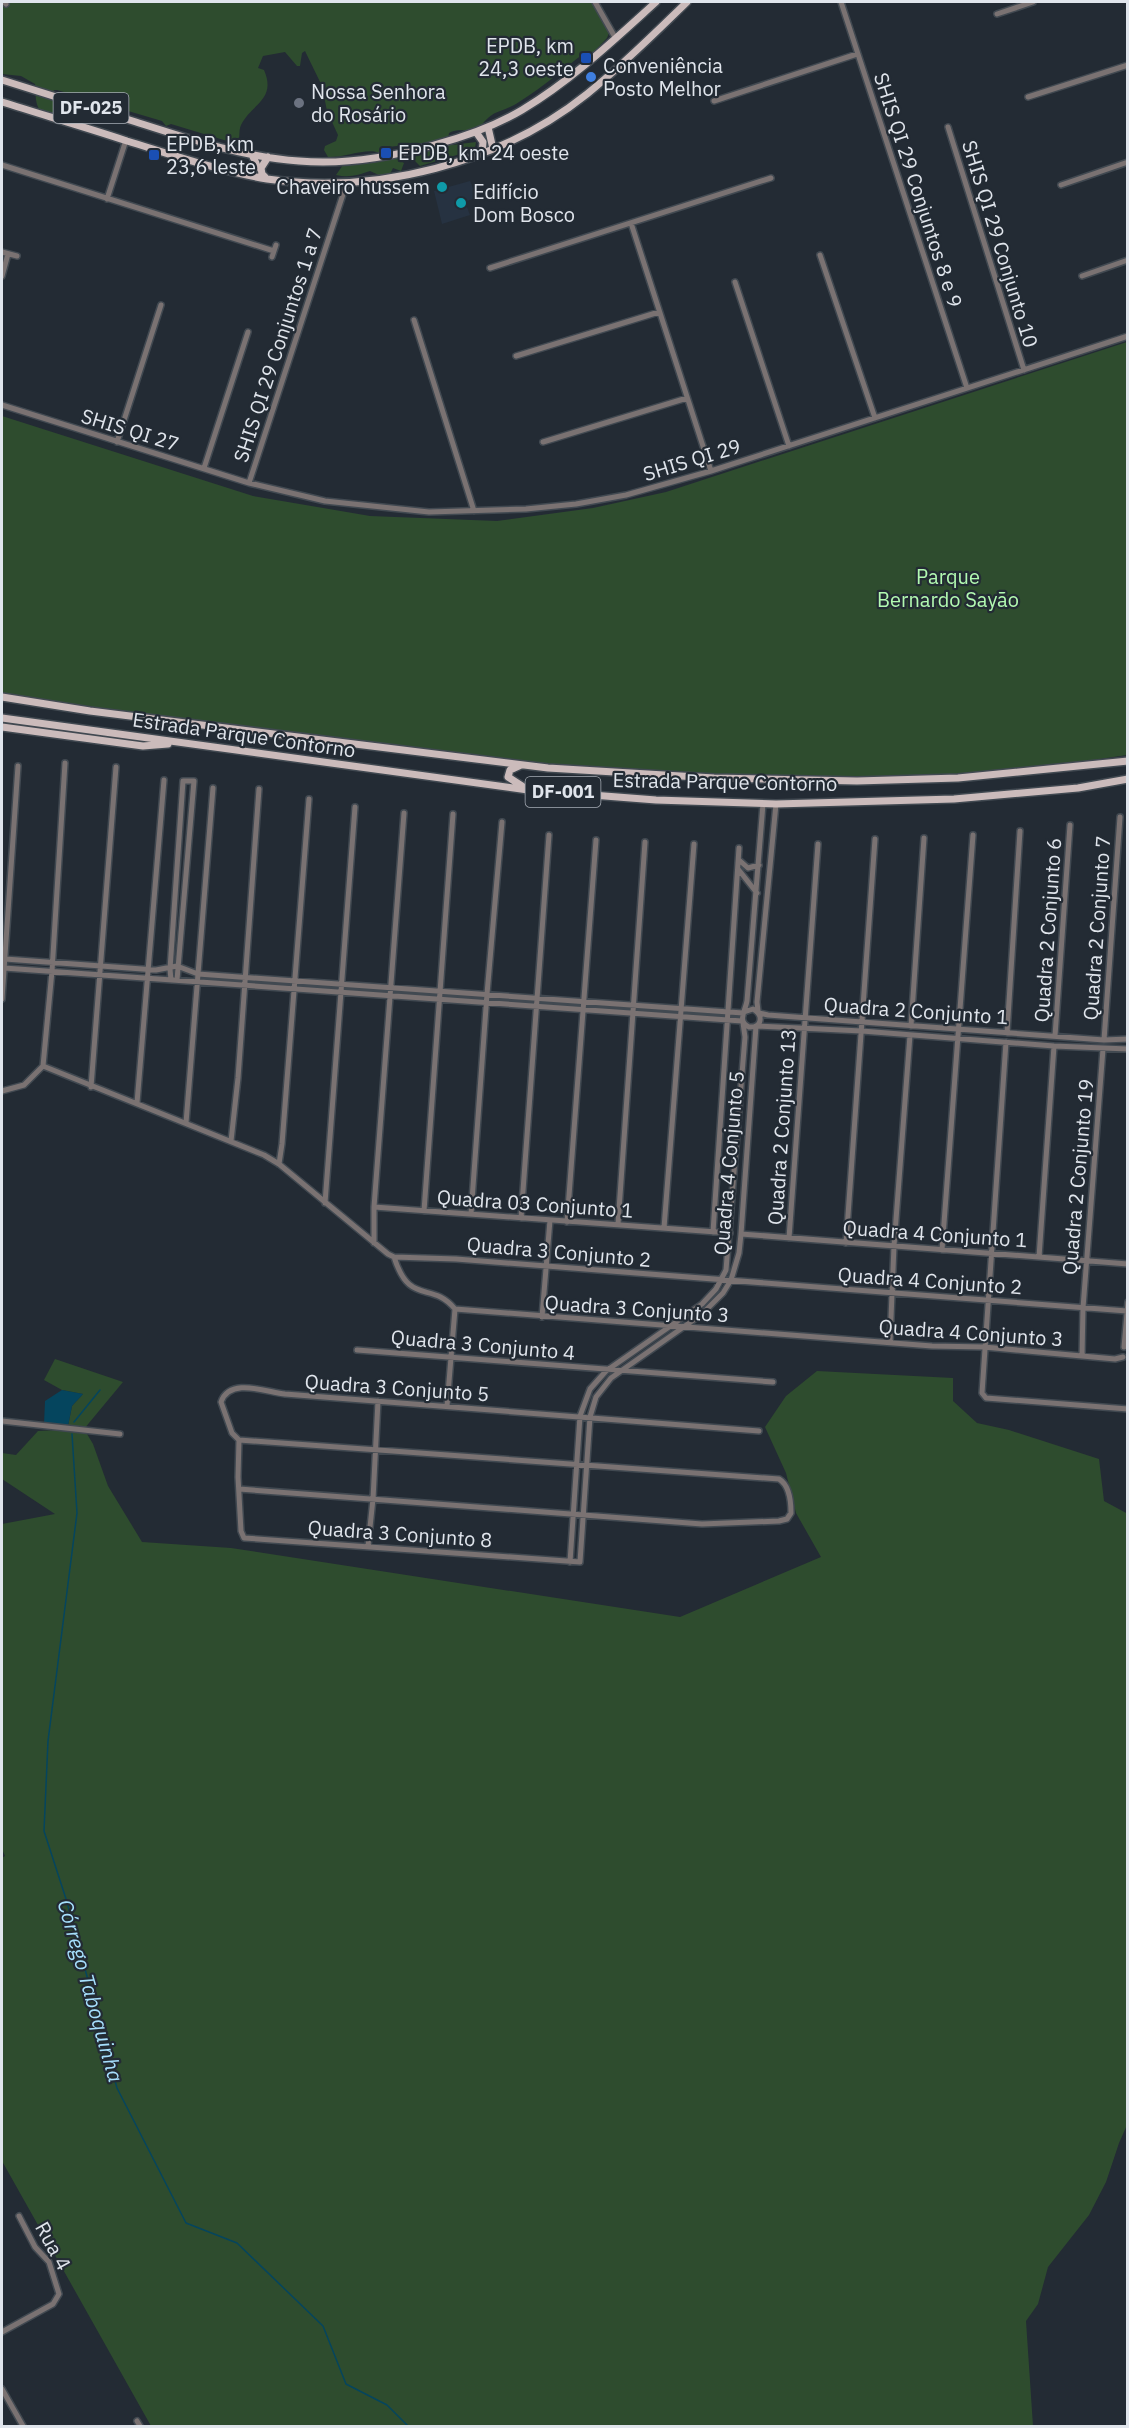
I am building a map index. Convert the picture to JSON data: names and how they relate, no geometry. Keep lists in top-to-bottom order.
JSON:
{
  "streets": {
    "main road": ["DF-025", "Estrada Parque Contorno", "DF-001"],
    "street": [
      "SHIS QI 29 Conjuntos 8 e 9",
      "SHIS QI 29 Conjunto 10",
      "SHIS QI 29 Conjuntos 1 a 7",
      "SHIS QI 27",
      "SHIS QI 29",
      "Quadra 2 Conjunto 7",
      "Quadra 2 Conjunto 6",
      "Quadra 2 Conjunto 1",
      "Quadra 2 Conjunto 13",
      "Quadra 4 Conjunto 5",
      "Quadra 2 Conjunto 19",
      "Quadra 03 Conjunto 1",
      "Quadra 4 Conjunto 1",
      "Quadra 3 Conjunto 2",
      "Quadra 4 Conjunto 2",
      "Quadra 3 Conjunto 3",
      "Quadra 4 Conjunto 3",
      "Quadra 3 Conjunto 4",
      "Quadra 3 Conjunto 5",
      "Quadra 3 Conjunto 8",
      "Rua 4"
    ]
  },
  "crossings": [
    ["DF-025", "SHIS QI 29 Conjuntos 1 a 7"],
    ["SHIS QI 29 Conjuntos 8 e 9", "SHIS QI 29"],
    ["SHIS QI 29 Conjunto 10", "SHIS QI 29"],
    ["SHIS QI 29 Conjuntos 1 a 7", "SHIS QI 27"],
    ["SHIS QI 29 Conjuntos 1 a 7", "SHIS QI 29"],
    ["SHIS QI 27", "SHIS QI 29"],
    ["Quadra 2 Conjunto 7", "Quadra 2 Conjunto 1"],
    ["Quadra 2 Conjunto 6", "Quadra 2 Conjunto 1"],
    ["Quadra 2 Conjunto 1", "Quadra 2 Conjunto 13"],
    ["Quadra 2 Conjunto 13", "Quadra 4 Conjunto 1"],
    ["Quadra 4 Conjunto 5", "Quadra 03 Conjunto 1"],
    ["Quadra 4 Conjunto 5", "Quadra 4 Conjunto 1"],
    ["Quadra 4 Conjunto 5", "Quadra 3 Conjunto 2"],
    ["Quadra 4 Conjunto 5", "Quadra 4 Conjunto 2"],
    ["Quadra 4 Conjunto 5", "Quadra 3 Conjunto 3"],
    ["Quadra 4 Conjunto 5", "Quadra 3 Conjunto 4"],
    ["Quadra 4 Conjunto 5", "Quadra 3 Conjunto 5"],
    ["Quadra 4 Conjunto 5", "Quadra 3 Conjunto 8"],
    ["Quadra 2 Conjunto 19", "Quadra 4 Conjunto 1"],
    ["Quadra 2 Conjunto 19", "Quadra 4 Conjunto 2"],
    ["Quadra 2 Conjunto 19", "Quadra 4 Conjunto 3"],
    ["Quadra 03 Conjunto 1", "Quadra 4 Conjunto 1"],
    ["Quadra 3 Conjunto 2", "Quadra 4 Conjunto 2"],
    ["Quadra 3 Conjunto 3", "Quadra 4 Conjunto 3"]
  ],
  "water": ["Córrego Taboquinha"],
  "parks": ["Parque Bernardo Sayão"],
  "places": {
    "transit": ["EPDB, km 24,3 oeste", "EPDB, km 24 oeste", "EPDB, km 23,6 leste"],
    "other": [
      "Conveniência Posto Melhor",
      "Nossa Senhora do Rosário",
      "Chaveiro hussem",
      "Edifício Dom Bosco"
    ]
  }
}
